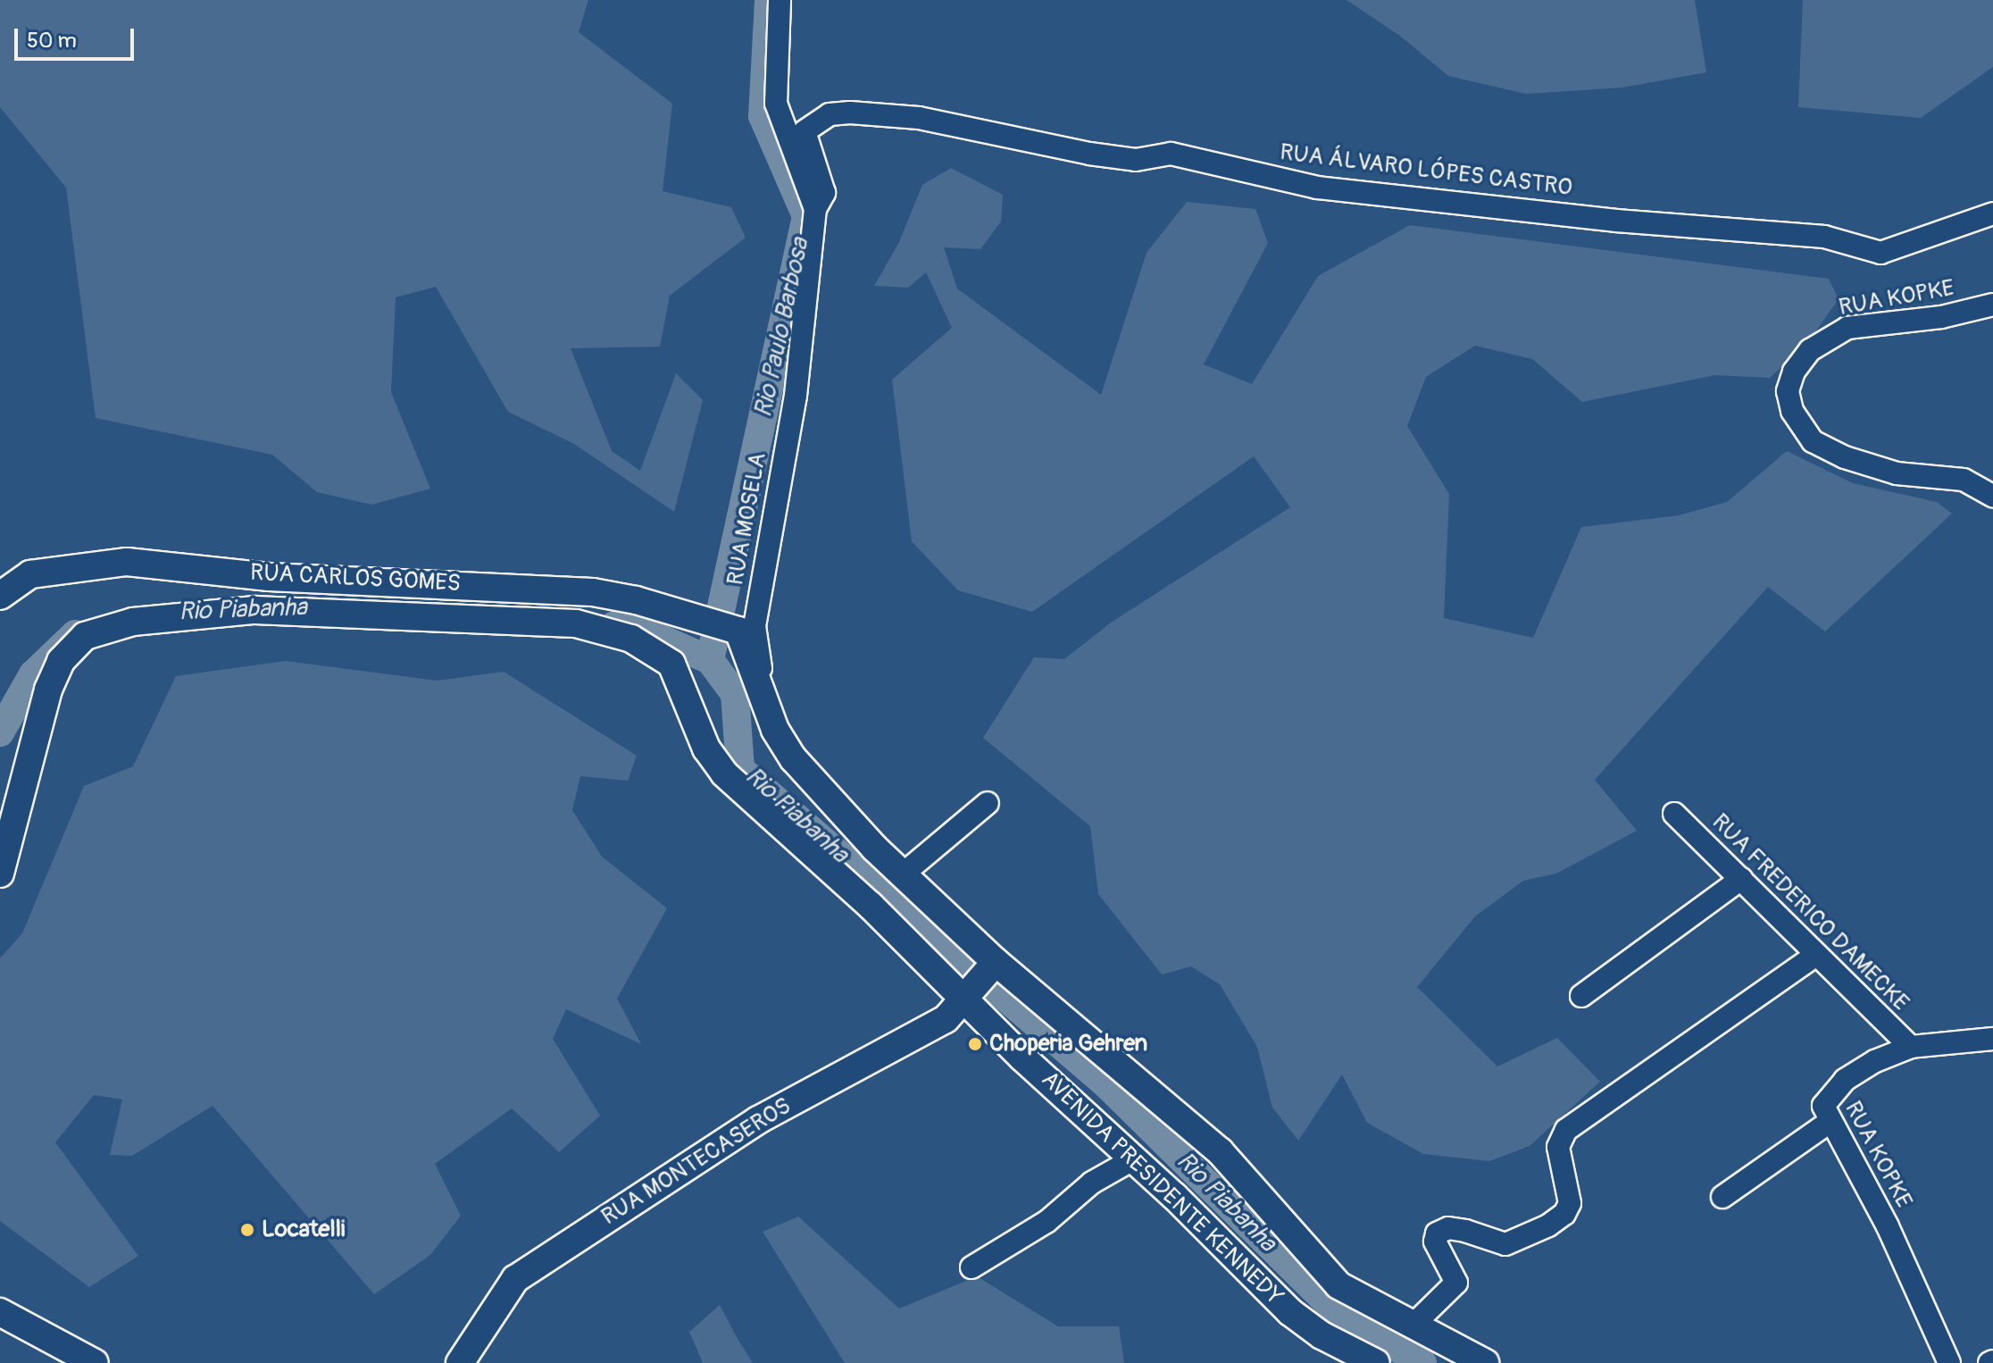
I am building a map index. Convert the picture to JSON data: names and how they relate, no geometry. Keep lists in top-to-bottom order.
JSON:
{
  "streets": {
    "main road": ["RUA CARLOS GOMES", "RUA MONTECASEROS", "AVENIDA PRESIDENTE KENNEDY"],
    "street": [
      "RUA ÁLVARO LÓPES CASTRO",
      "RUA KOPKE",
      "RUA MOSELA",
      "RUA FREDERICO DAMECKE"
    ]
  },
  "crossings": [
    ["RUA ÁLVARO LÓPES CASTRO", "RUA MOSELA"],
    ["RUA KOPKE", "RUA FREDERICO DAMECKE"],
    ["RUA MOSELA", "RUA CARLOS GOMES"],
    ["RUA MONTECASEROS", "AVENIDA PRESIDENTE KENNEDY"]
  ],
  "water": ["Rio Paulo Barbosa", "Rio Piabanha"],
  "places": ["Choperia Gehren", "Locatelli"],
  "scale_bar": "50 m"
}
